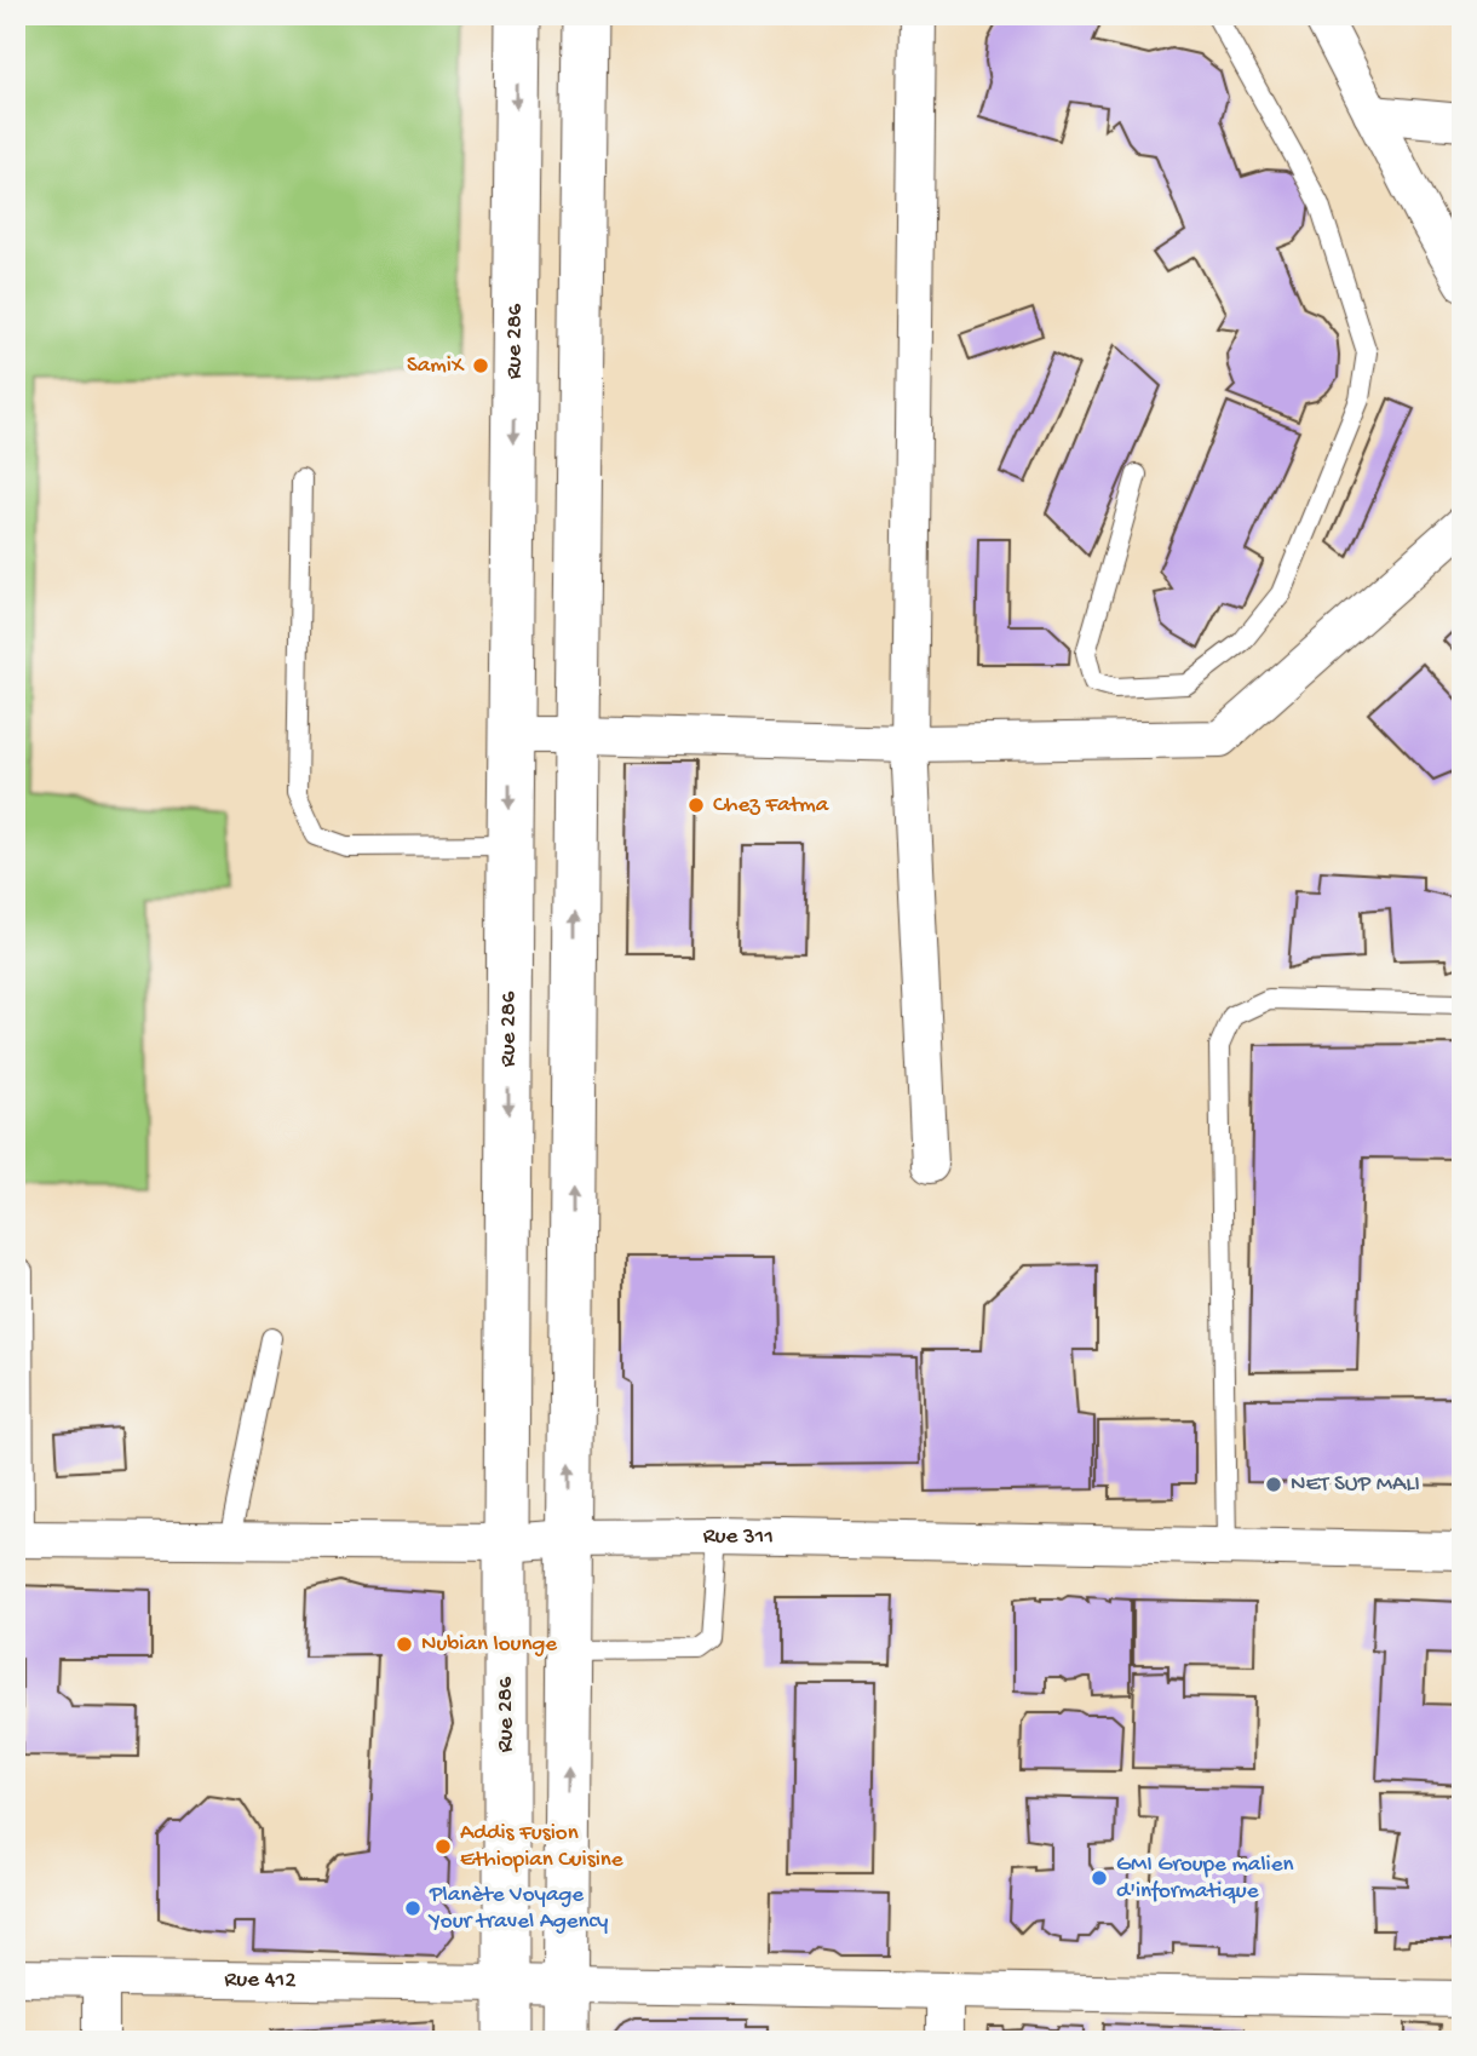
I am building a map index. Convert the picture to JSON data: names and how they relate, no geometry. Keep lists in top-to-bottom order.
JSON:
{
  "streets": {
    "street": ["Rue 286", "Rue 311", "Rue 412"]
  },
  "crossings": [
    ["Rue 286", "Rue 311"],
    ["Rue 286", "Rue 412"]
  ],
  "places": [
    "SamiX",
    "Chez Fatma",
    "NET SUP MALI",
    "Nubian lounge",
    "Addis Fusion Ethiopian Cuisine",
    "GMI Groupe malien d'informatique",
    "Planète Voyage Your travel Agency"
  ]
}
